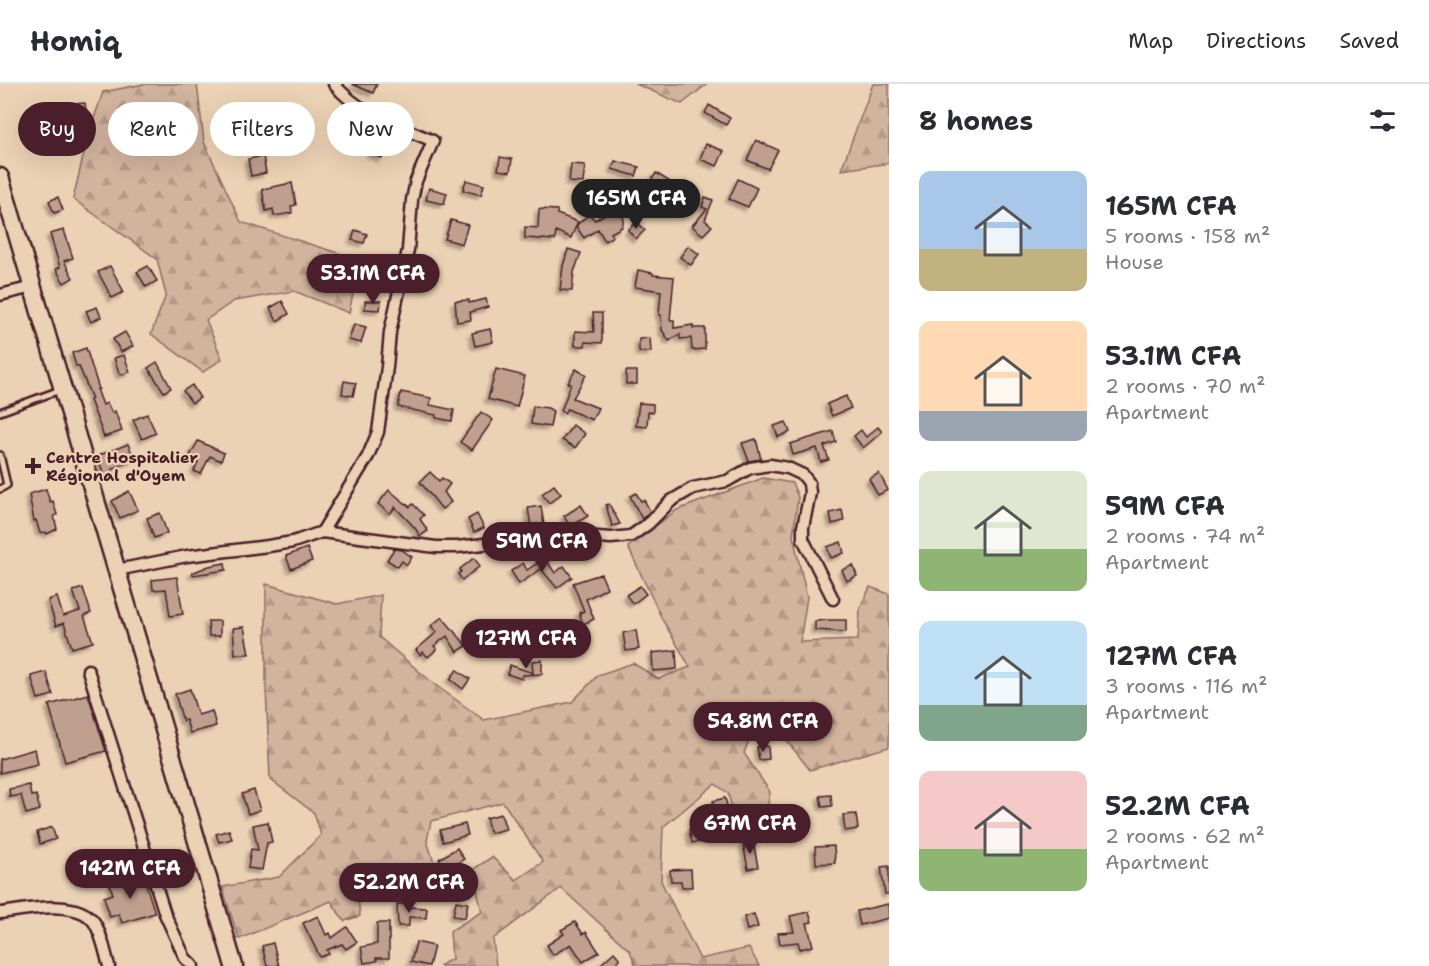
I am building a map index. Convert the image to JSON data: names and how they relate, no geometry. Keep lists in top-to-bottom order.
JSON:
{
  "places": {
    "health": ["Centre Hospitalier Régional d'Oyem"]
  },
  "page": {
    "header": "Homiq",
    "nav": ["Map", "Directions", "Saved"],
    "heading": "8 homes",
    "chip": [
      "Buy",
      "Rent",
      "Filters",
      "New"
    ],
    "list": [
      {
        "name": "165M CFA",
        "note": "5 rooms · 158 m² · House"
      },
      {
        "name": "53.1M CFA",
        "note": "2 rooms · 70 m² · Apartment"
      },
      {
        "name": "59M CFA",
        "note": "2 rooms · 74 m² · Apartment"
      },
      {
        "name": "127M CFA",
        "note": "3 rooms · 116 m² · Apartment"
      },
      {
        "name": "52.2M CFA",
        "note": "2 rooms · 62 m² · Apartment"
      }
    ],
    "price": [
      "165M CFA",
      "53.1M CFA",
      "59M CFA",
      "127M CFA",
      "54.8M CFA",
      "67M CFA",
      "142M CFA",
      "52.2M CFA"
    ]
  }
}
